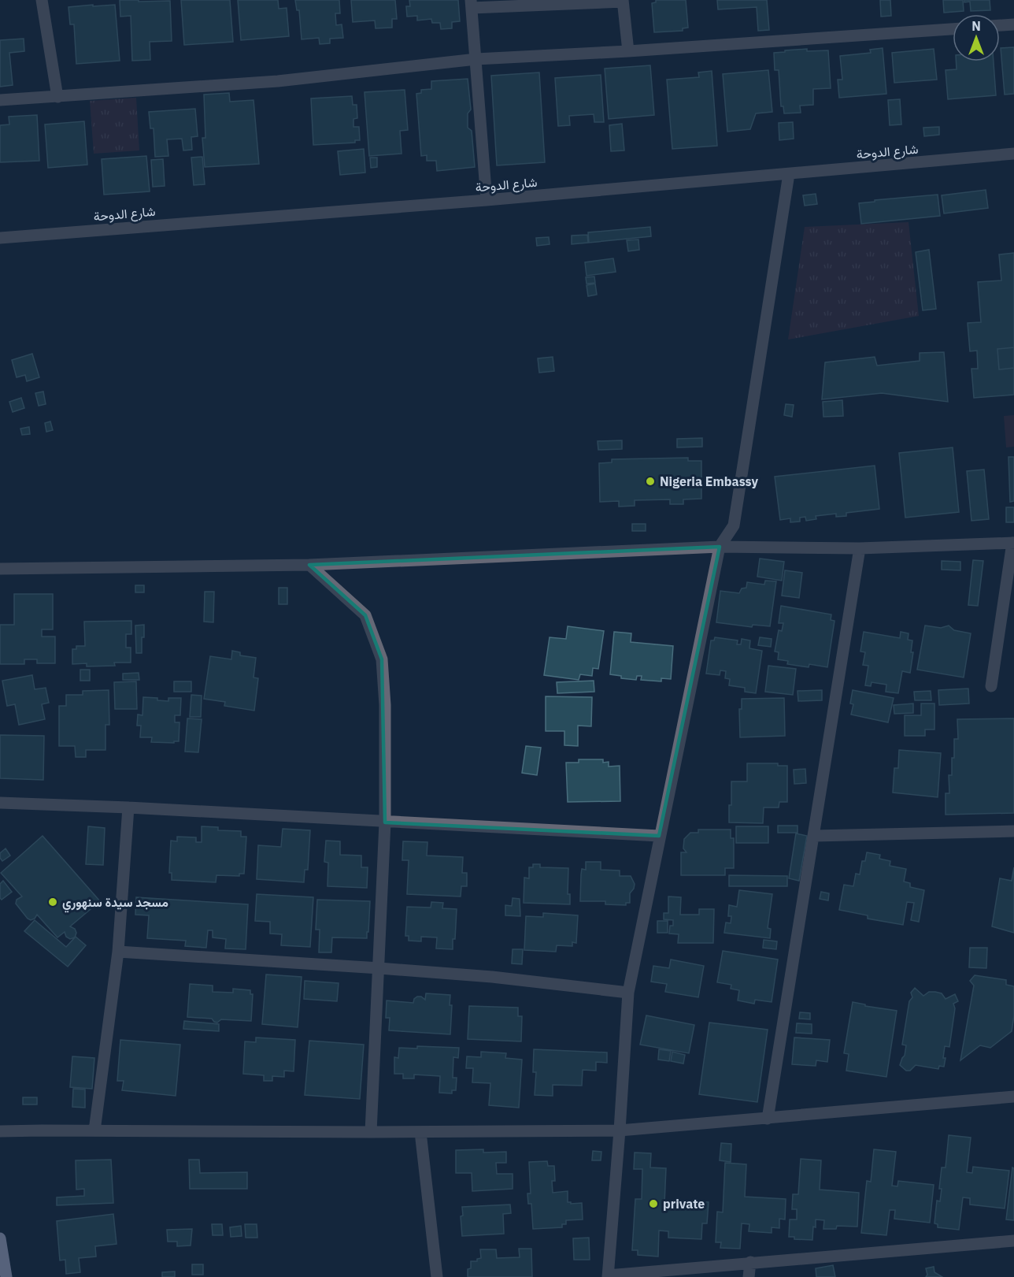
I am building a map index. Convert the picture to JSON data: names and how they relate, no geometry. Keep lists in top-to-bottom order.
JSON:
{
  "streets": {
    "street": ["شارع الدوحة"]
  },
  "places": ["Nigeria Embassy", "مسجد سيدة سنهوري", "private"],
  "north": "top"
}
